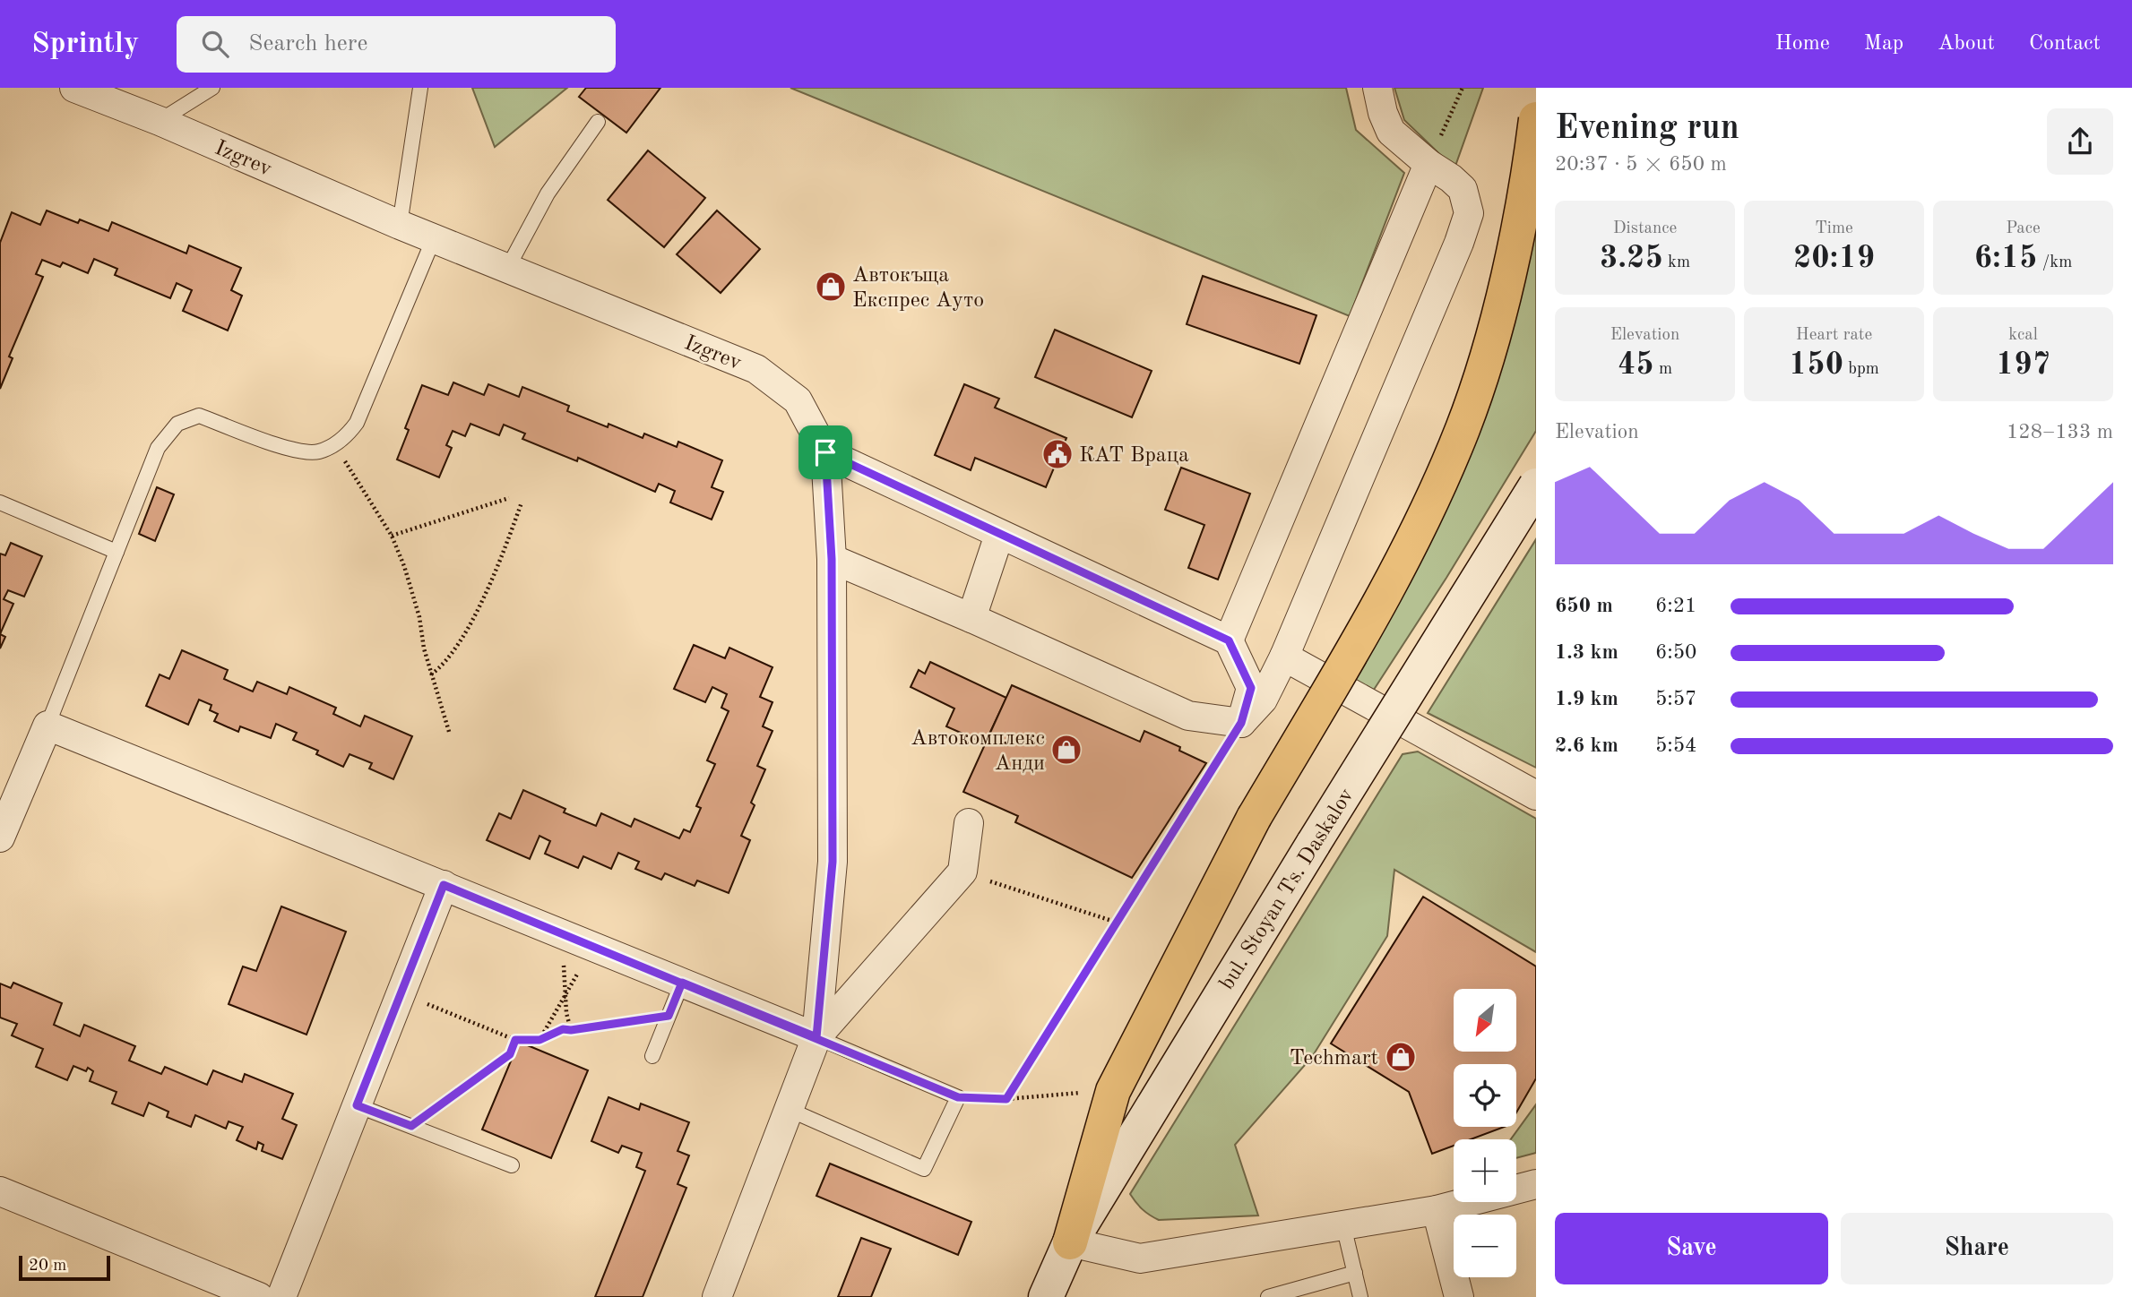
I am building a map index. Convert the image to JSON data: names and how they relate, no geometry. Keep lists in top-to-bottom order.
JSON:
{
  "streets": {
    "street": ["Izgrev", "bul. Stoyan Ts. Daskalov"]
  },
  "places": {
    "shop": ["Автокъща Експрес Ауто", "Автокомплекс Анди", "Techmart"],
    "public building": ["КАТ Враца"]
  },
  "scale_bar": "20 m",
  "north": "bottom left",
  "page": {
    "header": "Sprintly",
    "search": "Search here",
    "nav": [
      "Home",
      "Map",
      "About",
      "Contact"
    ],
    "heading": ["Evening run", "20:37 · 5 × 650 m"],
    "stats": [
      ["Distance", "3.25 km"],
      ["Time", "20:19"],
      ["Pace", "6:15 /km"],
      ["Elevation", "45 m"],
      ["Heart rate", "150 bpm"],
      ["kcal", "197"]
    ],
    "chart": ["Elevation", "128–133 m"],
    "list": [
      {
        "name": "650 m",
        "note": "6:21"
      },
      {
        "name": "1.3 km",
        "note": "6:50"
      },
      {
        "name": "1.9 km",
        "note": "5:57"
      },
      {
        "name": "2.6 km",
        "note": "5:54"
      }
    ],
    "map_buttons": ["+", "−"],
    "buttons": ["Save", "Share"],
    "scale": "20 m"
  }
}
